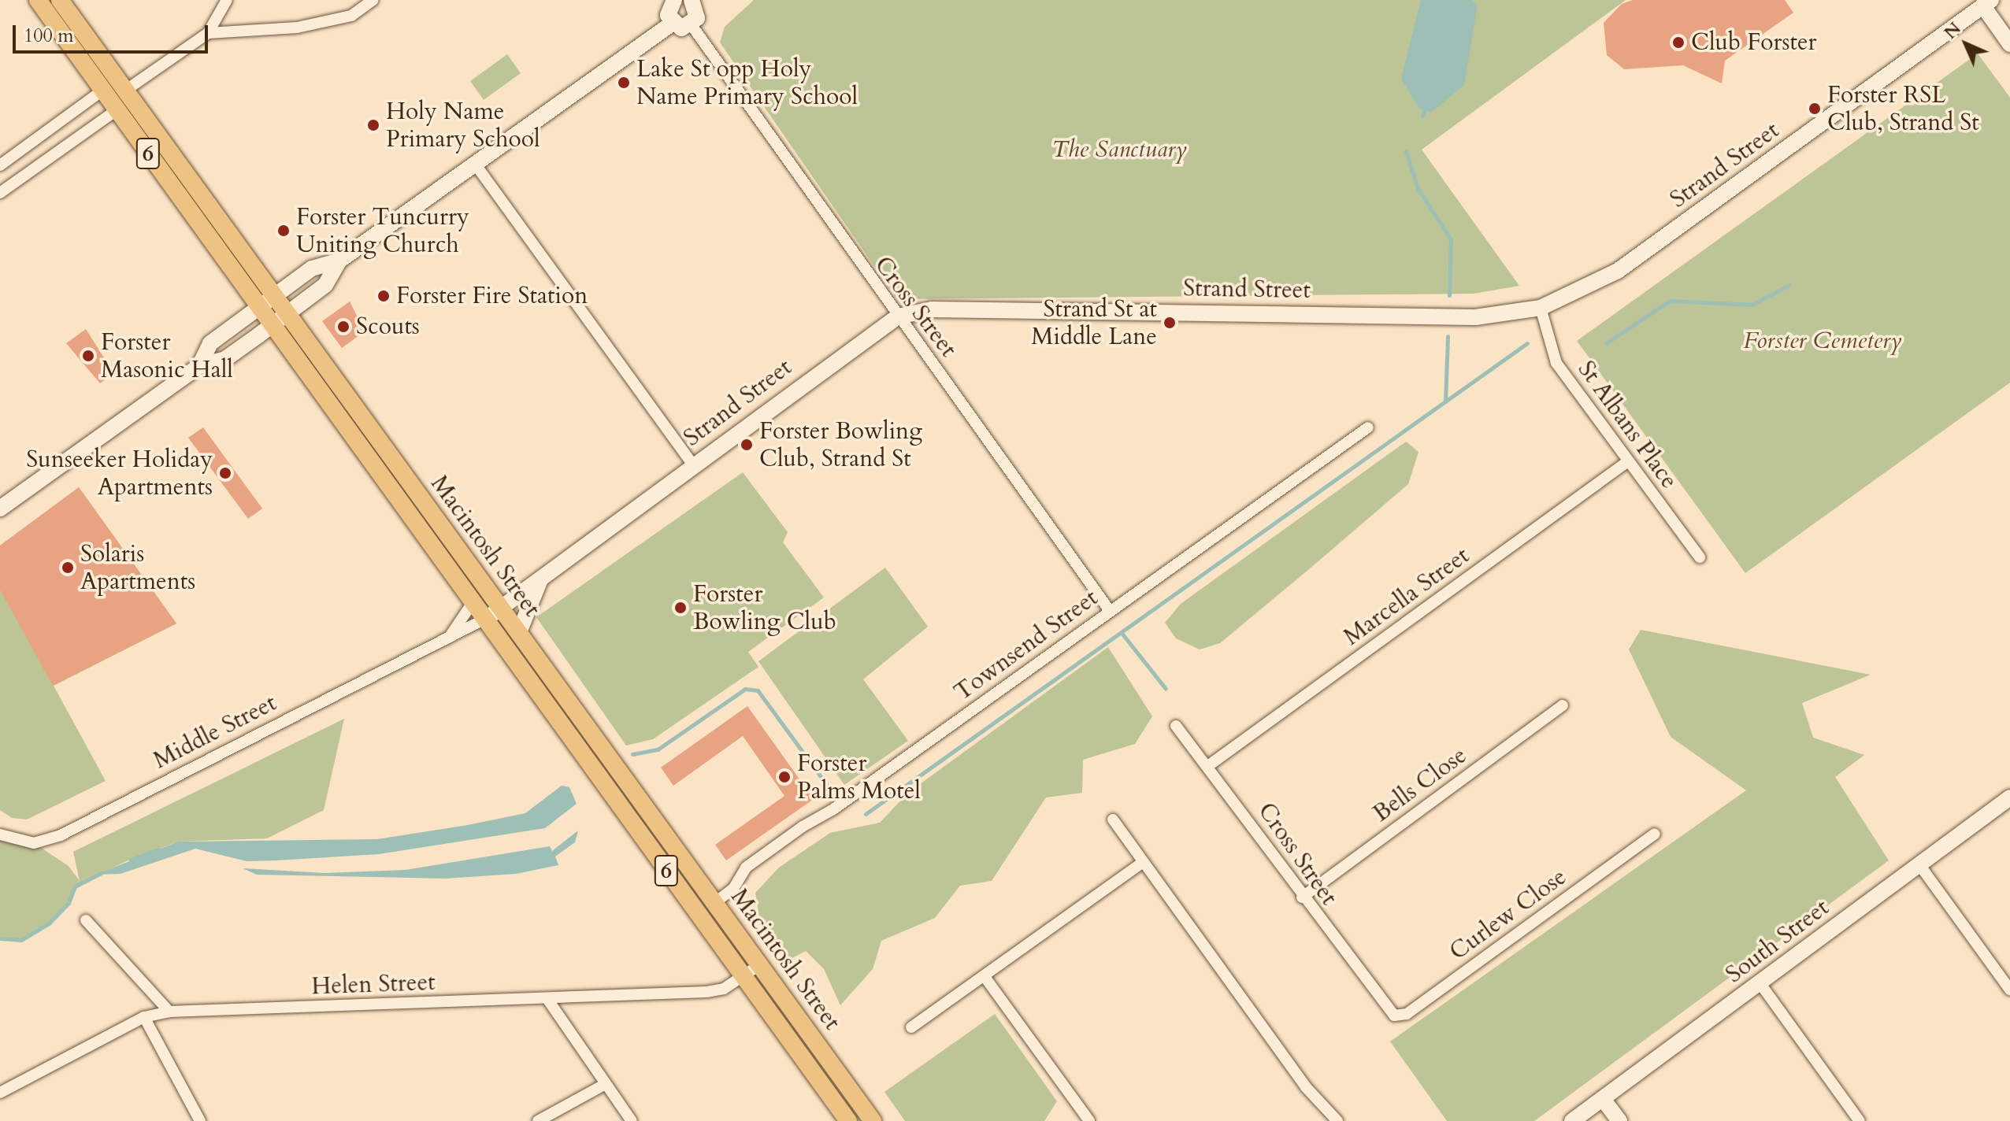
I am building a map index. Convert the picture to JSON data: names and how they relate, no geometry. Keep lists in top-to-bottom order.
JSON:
{
  "streets": {
    "main road": ["6", "Macintosh Street"],
    "street": [
      "Strand Street",
      "Cross Street",
      "St Albans Place",
      "Marcella Street",
      "Townsend Street",
      "Middle Street",
      "Bells Close",
      "Curlew Close",
      "South Street",
      "Helen Street"
    ]
  },
  "crossings": [
    ["Strand Street", "Cross Street"],
    ["Strand Street", "St Albans Place"],
    ["Strand Street", "Macintosh Street"],
    ["Strand Street", "Middle Street"],
    ["Cross Street", "Marcella Street"],
    ["Cross Street", "Townsend Street"],
    ["Cross Street", "Bells Close"],
    ["Cross Street", "Curlew Close"],
    ["St Albans Place", "Marcella Street"],
    ["Macintosh Street", "Townsend Street"],
    ["Macintosh Street", "Middle Street"],
    ["Macintosh Street", "Helen Street"]
  ],
  "parks": ["The Sanctuary", "Forster Cemetery"],
  "places": [
    "Club Forster",
    "Lake St opp Holy Name Primary School",
    "Forster RSL Club, Strand St",
    "Holy Name Primary School",
    "Forster Tuncurry Uniting Church",
    "Forster Fire Station",
    "Strand St at Middle Lane",
    "Scouts",
    "Forster Masonic Hall",
    "Forster Bowling Club, Strand St",
    "Sunseeker Holiday Apartments",
    "Solaris Apartments",
    "Forster Bowling Club",
    "Forster Palms Motel"
  ],
  "scale_bar": "100 m",
  "north": "top left"
}
